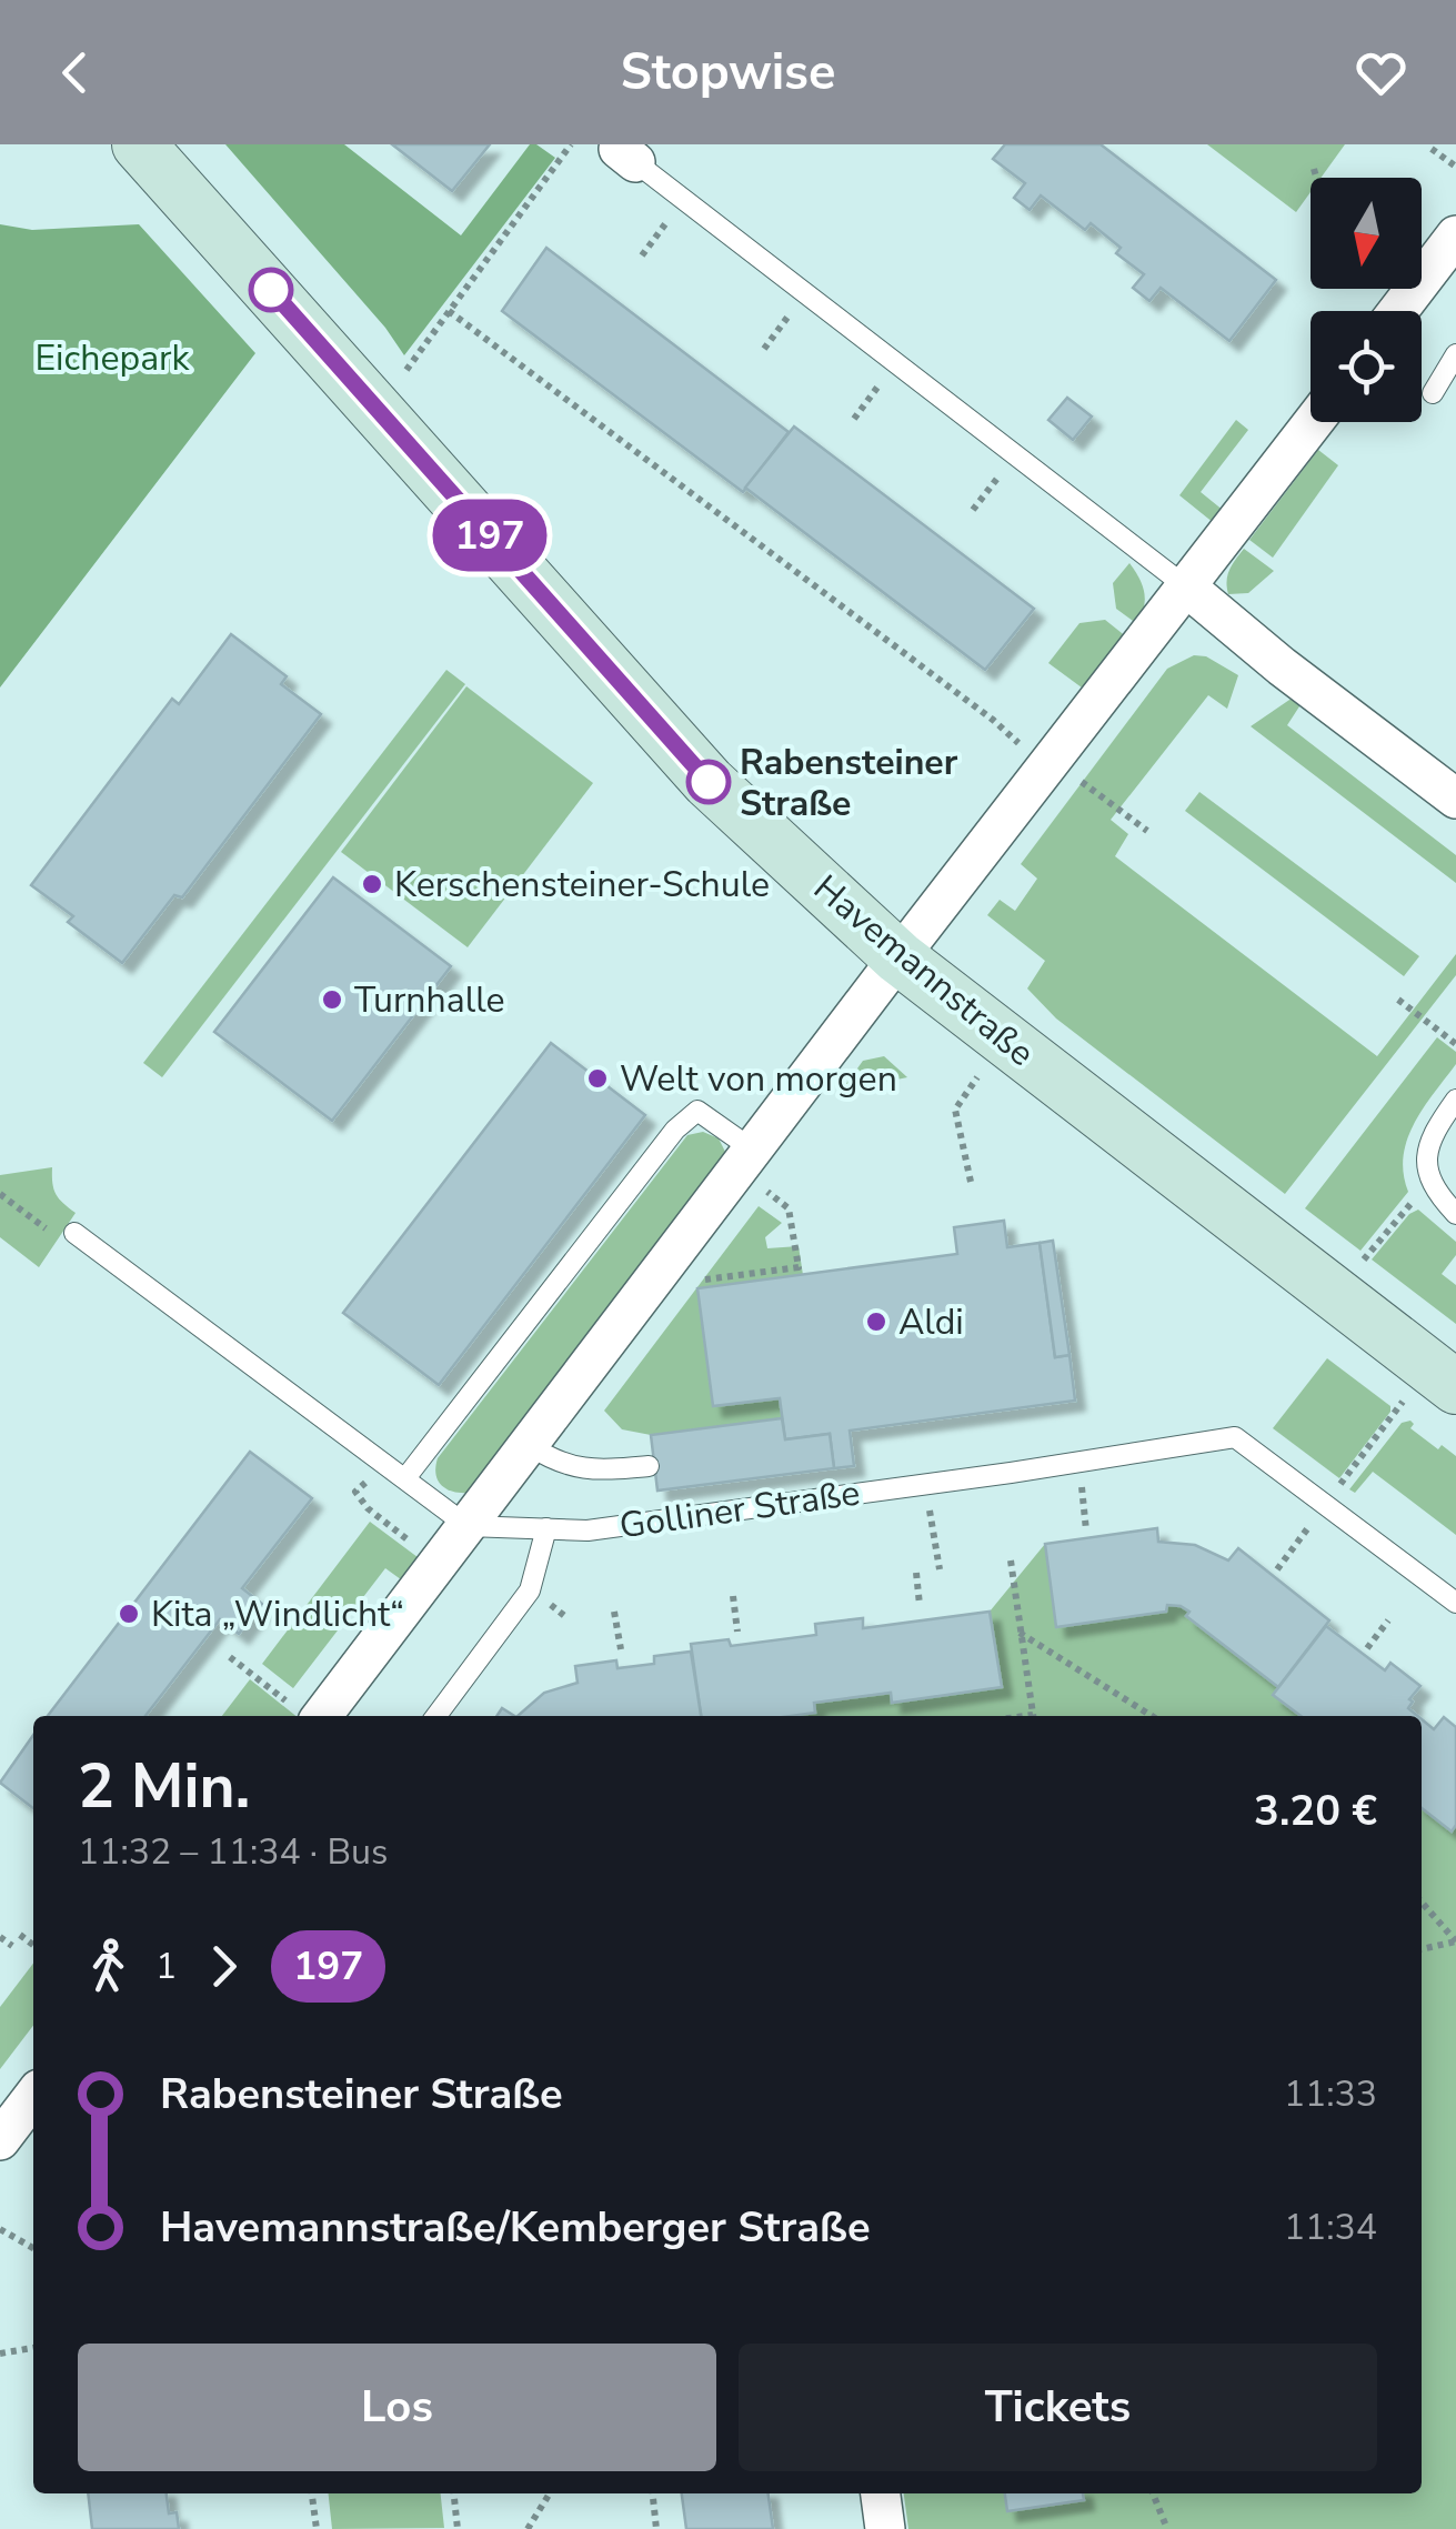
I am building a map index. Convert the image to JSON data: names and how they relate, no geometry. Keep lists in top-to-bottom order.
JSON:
{
  "streets": {
    "main road": ["Havemannstraße"],
    "lane": ["Golliner Straße"]
  },
  "parks": ["Eichepark"],
  "places": [
    "Rabensteiner Straße",
    "Kerschensteiner-Schule",
    "Turnhalle",
    "Welt von morgen",
    "Aldi",
    "Kita „Windlicht“"
  ],
  "lines": ["bus line 197"],
  "north": "bottom",
  "page": {
    "header": "Stopwise",
    "on_map": "197",
    "heading": ["2 Min.", "11:32 – 11:34 · Bus", "3.20 €"],
    "legs": ["1", "197"],
    "list": [
      {
        "name": "Rabensteiner Straße",
        "value": "11:33"
      },
      {
        "name": "Havemannstraße/Kemberger Straße",
        "value": "11:34"
      }
    ],
    "buttons": ["Los", "Tickets"]
  }
}
